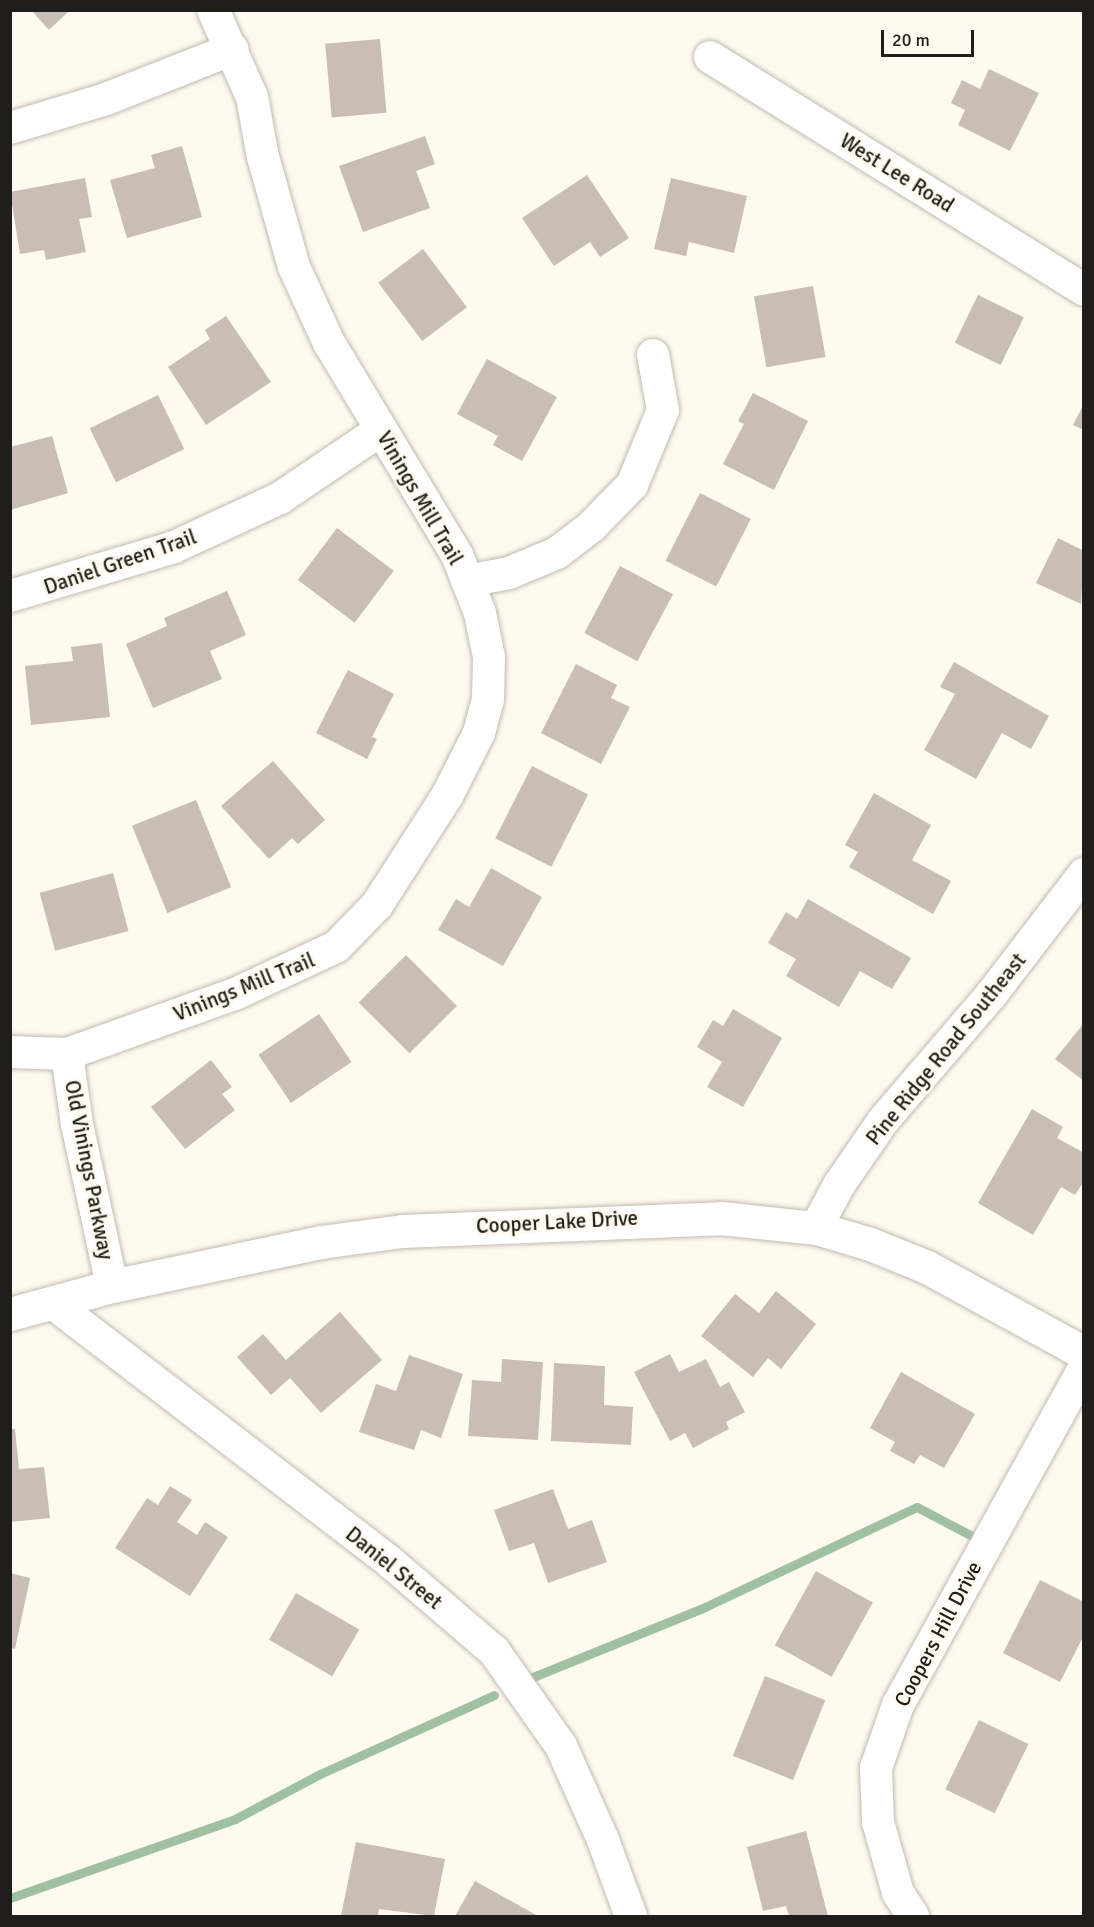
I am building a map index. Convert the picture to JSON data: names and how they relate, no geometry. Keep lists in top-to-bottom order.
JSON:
{
  "streets": {
    "street": [
      "West Lee Road",
      "Vinings Mill Trail",
      "Daniel Green Trail",
      "Pine Ridge Road Southeast",
      "Old Vinings Parkway",
      "Cooper Lake Drive",
      "Daniel Street",
      "Coopers Hill Drive"
    ]
  },
  "crossings": [
    ["Vinings Mill Trail", "Daniel Green Trail"],
    ["Vinings Mill Trail", "Old Vinings Parkway"],
    ["Pine Ridge Road Southeast", "Cooper Lake Drive"],
    ["Old Vinings Parkway", "Cooper Lake Drive"],
    ["Cooper Lake Drive", "Daniel Street"]
  ],
  "scale_bar": "20 m"
}
